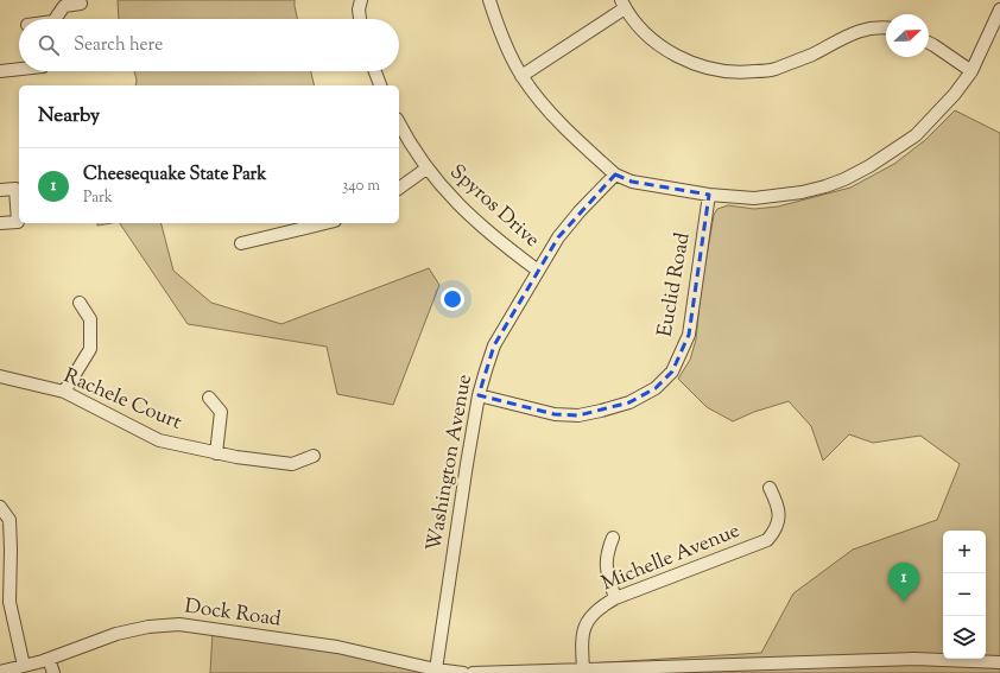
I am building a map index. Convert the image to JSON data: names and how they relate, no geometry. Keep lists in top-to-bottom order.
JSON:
{
  "streets": {
    "street": [
      "Spyros Drive",
      "Euclid Road",
      "Rachele Court",
      "Washington Avenue",
      "Michelle Avenue",
      "Dock Road"
    ]
  },
  "crossings": [
    ["Spyros Drive", "Washington Avenue"],
    ["Euclid Road", "Washington Avenue"],
    ["Washington Avenue", "Dock Road"]
  ],
  "north": "top right",
  "page": {
    "search": "Search here",
    "heading": "Nearby",
    "list": [
      {
        "mark": "1",
        "name": "Cheesequake State Park",
        "note": "Park",
        "value": "340 m"
      }
    ],
    "map_buttons": ["+", "−"],
    "pins": "1"
  }
}
